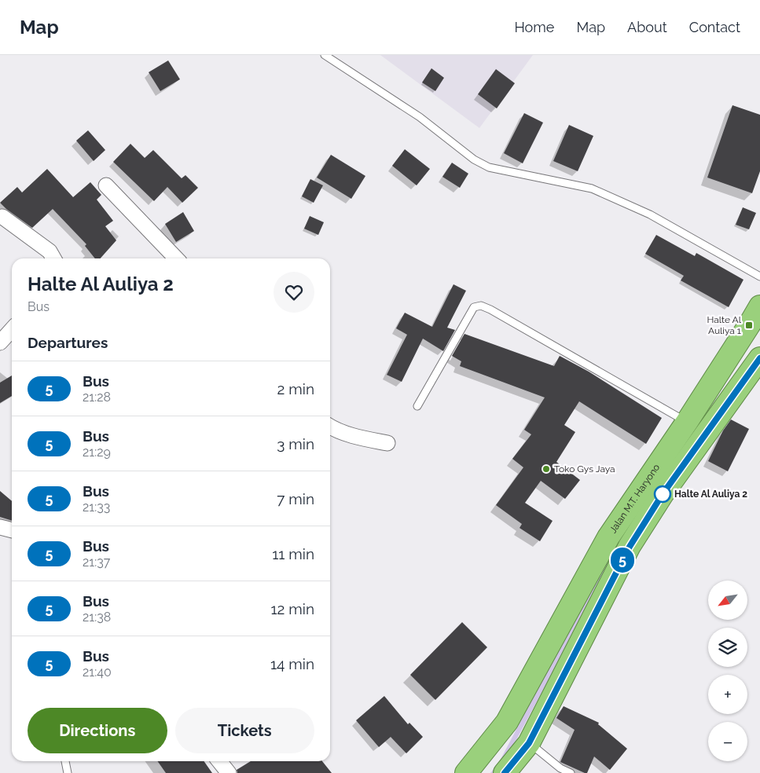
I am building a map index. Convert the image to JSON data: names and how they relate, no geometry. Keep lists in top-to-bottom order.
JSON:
{
  "streets": {
    "highway": ["Jalan M.T. Haryono"]
  },
  "places": {
    "transit": ["Halte Al Auliya 1"],
    "other": ["Toko Gys Jaya", "Halte Al Auliya 2"]
  },
  "lines": ["bus line 5"],
  "north": "bottom left",
  "page": {
    "header": "Map",
    "nav": [
      "Home",
      "Map",
      "About",
      "Contact"
    ],
    "on_map": "5",
    "heading": [
      ["Halte Al Auliya 2", "Bus"],
      "Departures"
    ],
    "list": [
      {
        "mark": "5",
        "name": "Bus",
        "note": "21:28",
        "value": "2 min"
      },
      {
        "mark": "5",
        "name": "Bus",
        "note": "21:29",
        "value": "3 min"
      },
      {
        "mark": "5",
        "name": "Bus",
        "note": "21:33",
        "value": "7 min"
      },
      {
        "mark": "5",
        "name": "Bus",
        "note": "21:37",
        "value": "11 min"
      },
      {
        "mark": "5",
        "name": "Bus",
        "note": "21:38",
        "value": "12 min"
      },
      {
        "mark": "5",
        "name": "Bus",
        "note": "21:40",
        "value": "14 min"
      }
    ],
    "map_buttons": ["+", "−"],
    "buttons": ["Directions", "Tickets"]
  }
}
